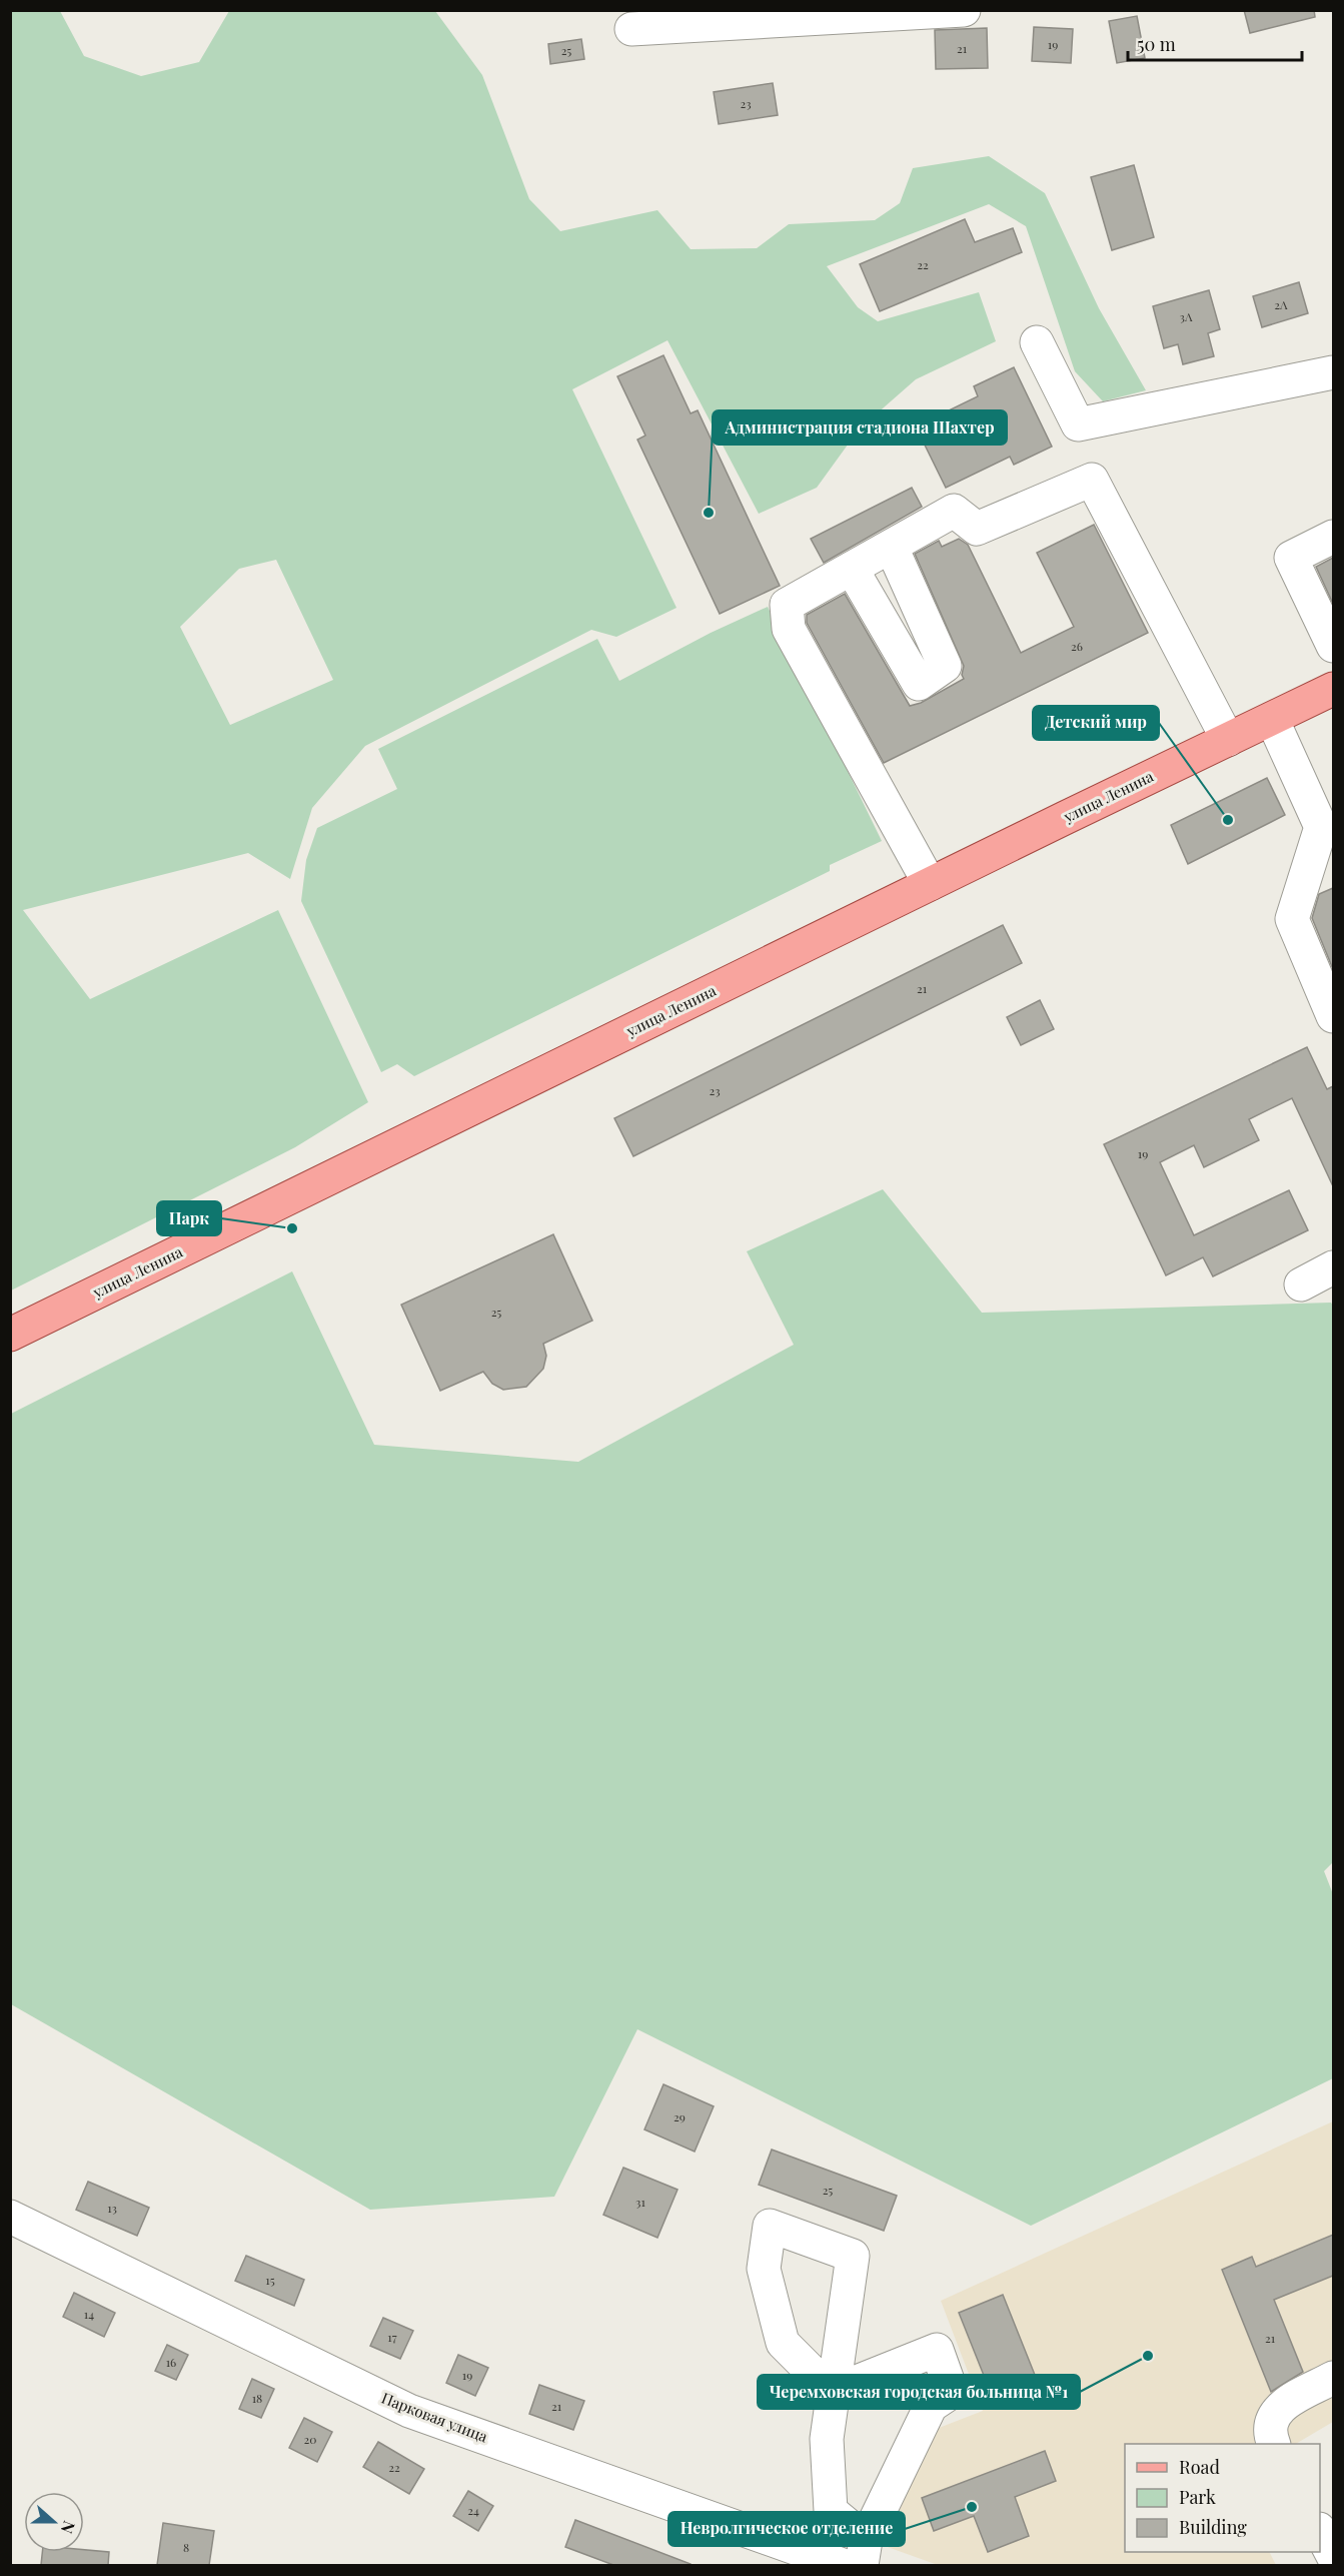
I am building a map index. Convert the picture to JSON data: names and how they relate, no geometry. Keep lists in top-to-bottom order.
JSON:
{
  "streets": {
    "main road": ["улица Ленина"],
    "street": ["Парковая улица"]
  },
  "places": [
    "Администрация стадиона Шахтер",
    "Детский мир",
    "Парк",
    "Черемховская городская больница №1",
    "Невролгическое отделение"
  ],
  "house_numbers": [
    "19",
    "21",
    "25",
    "23",
    "22",
    "2А",
    "3А",
    "26",
    "21",
    "23",
    "19",
    "25",
    "29",
    "25",
    "31",
    "13",
    "15",
    "14",
    "17",
    "21",
    "16",
    "19",
    "18",
    "21",
    "20",
    "22",
    "24",
    "8"
  ],
  "legend": ["Road", "Park", "Building"],
  "scale_bar": "50 m",
  "north": "right"
}
